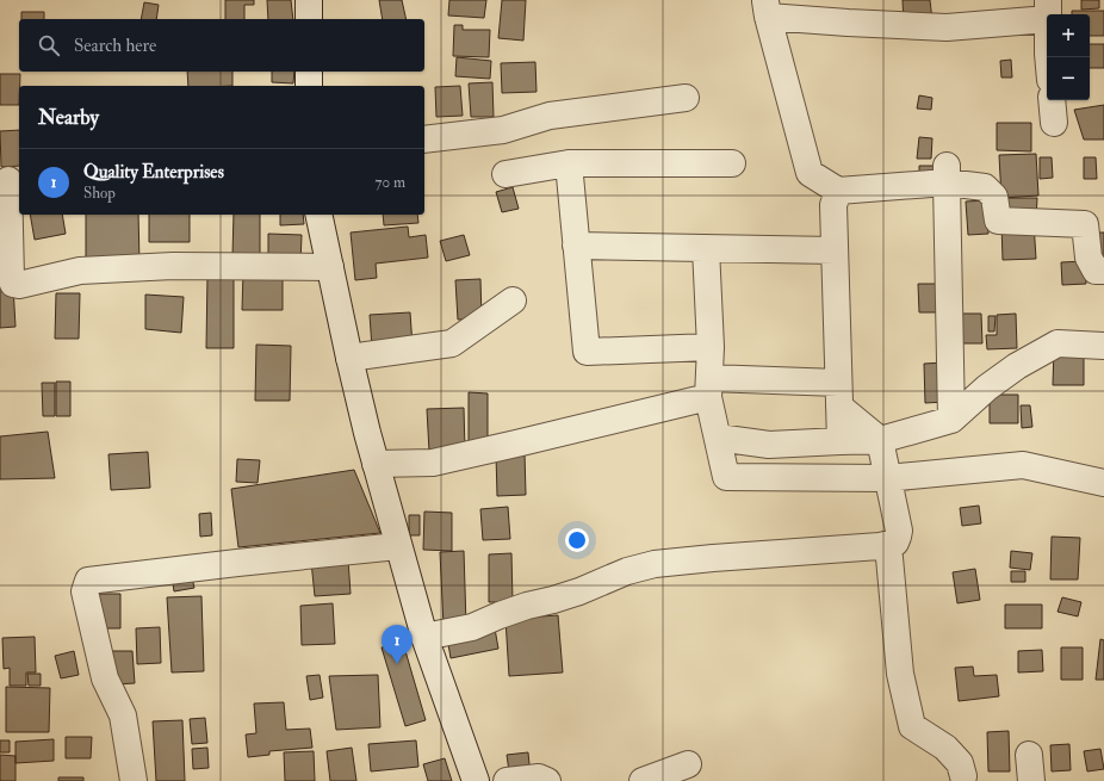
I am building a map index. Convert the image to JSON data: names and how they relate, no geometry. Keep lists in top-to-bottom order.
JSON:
{
  "page": {
    "map_buttons": ["+", "−"],
    "search": "Search here",
    "heading": "Nearby",
    "list": [
      {
        "mark": "1",
        "name": "Quality Enterprises",
        "note": "Shop",
        "value": "70 m"
      }
    ],
    "pins": "1"
  }
}
